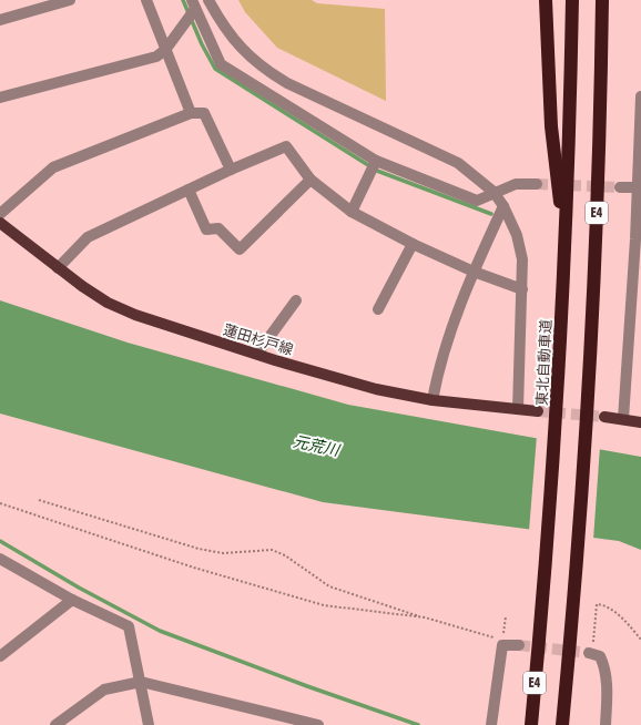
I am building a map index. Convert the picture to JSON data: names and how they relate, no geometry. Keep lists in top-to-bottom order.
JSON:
{
  "streets": {
    "highway": ["E4", "東北自動車道"],
    "main road": ["蓮田杉戸線"]
  },
  "water": ["元荒川"]
}
